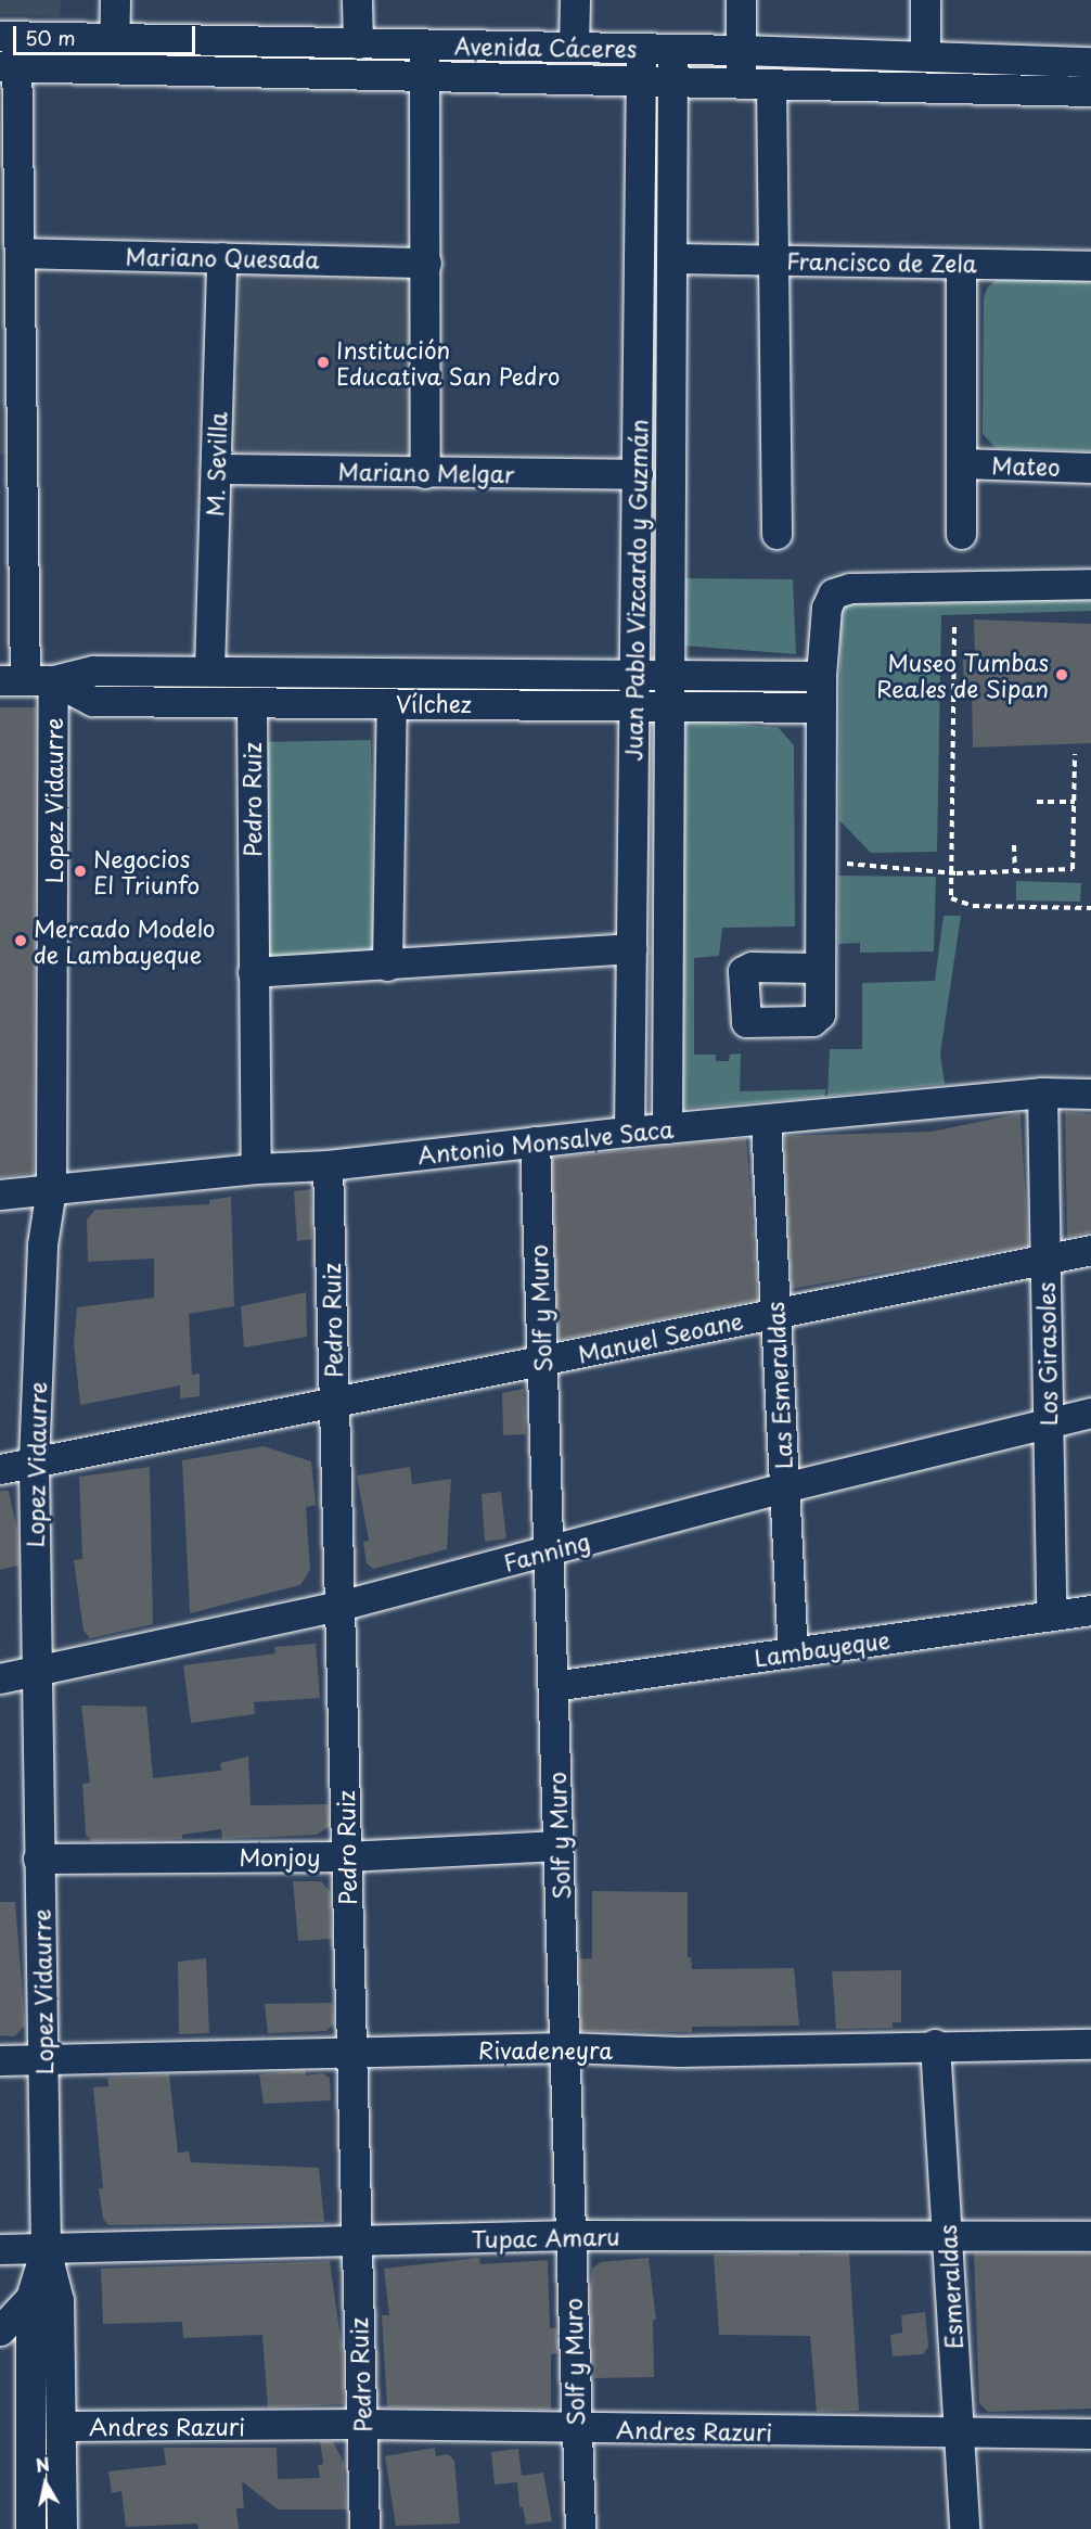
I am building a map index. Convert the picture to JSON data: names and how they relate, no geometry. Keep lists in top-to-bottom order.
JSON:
{
  "streets": {
    "street": [
      "Avenida Cáceres",
      "Mariano Quesada",
      "Francisco de Zela",
      "M. Sevilla",
      "Mateo",
      "Mariano Melgar",
      "Juan Pablo Vizcardo y Guzmán",
      "Vílchez",
      "Pedro Ruiz",
      "Lopez Vidaurre",
      "Antonio Monsalve Saca",
      "Solf y Muro",
      "Manuel Seoane",
      "Los Girasoles",
      "Las Esmeraldas",
      "Fanning",
      "Lambayeque",
      "Monjoy",
      "Rivadeneyra",
      "Tupac Amaru",
      "Esmeraldas",
      "Andres Razuri"
    ]
  },
  "crossings": [
    ["Avenida Cáceres", "Juan Pablo Vizcardo y Guzmán"],
    ["Avenida Cáceres", "Lopez Vidaurre"],
    ["Mariano Quesada", "M. Sevilla"],
    ["Mariano Quesada", "Lopez Vidaurre"],
    ["Francisco de Zela", "Juan Pablo Vizcardo y Guzmán"],
    ["M. Sevilla", "Mariano Melgar"],
    ["M. Sevilla", "Vílchez"],
    ["Mariano Melgar", "Juan Pablo Vizcardo y Guzmán"],
    ["Juan Pablo Vizcardo y Guzmán", "Vílchez"],
    ["Juan Pablo Vizcardo y Guzmán", "Antonio Monsalve Saca"],
    ["Vílchez", "Pedro Ruiz"],
    ["Vílchez", "Lopez Vidaurre"],
    ["Pedro Ruiz", "Antonio Monsalve Saca"],
    ["Pedro Ruiz", "Manuel Seoane"],
    ["Pedro Ruiz", "Fanning"],
    ["Pedro Ruiz", "Monjoy"],
    ["Pedro Ruiz", "Rivadeneyra"],
    ["Pedro Ruiz", "Tupac Amaru"],
    ["Pedro Ruiz", "Andres Razuri"],
    ["Lopez Vidaurre", "Antonio Monsalve Saca"],
    ["Lopez Vidaurre", "Manuel Seoane"],
    ["Lopez Vidaurre", "Fanning"],
    ["Lopez Vidaurre", "Monjoy"],
    ["Lopez Vidaurre", "Rivadeneyra"],
    ["Lopez Vidaurre", "Tupac Amaru"],
    ["Lopez Vidaurre", "Andres Razuri"],
    ["Antonio Monsalve Saca", "Solf y Muro"],
    ["Antonio Monsalve Saca", "Los Girasoles"],
    ["Antonio Monsalve Saca", "Las Esmeraldas"],
    ["Solf y Muro", "Manuel Seoane"],
    ["Solf y Muro", "Fanning"],
    ["Solf y Muro", "Lambayeque"],
    ["Solf y Muro", "Monjoy"],
    ["Solf y Muro", "Rivadeneyra"],
    ["Solf y Muro", "Tupac Amaru"],
    ["Solf y Muro", "Andres Razuri"],
    ["Manuel Seoane", "Los Girasoles"],
    ["Manuel Seoane", "Las Esmeraldas"],
    ["Los Girasoles", "Fanning"],
    ["Los Girasoles", "Lambayeque"],
    ["Las Esmeraldas", "Fanning"],
    ["Las Esmeraldas", "Lambayeque"],
    ["Rivadeneyra", "Esmeraldas"],
    ["Tupac Amaru", "Esmeraldas"],
    ["Esmeraldas", "Andres Razuri"]
  ],
  "places": [
    "Institución Educativa San Pedro",
    "Museo Tumbas Reales de Sipan",
    "Negocios El Triunfo",
    "Mercado Modelo de Lambayeque"
  ],
  "scale_bar": "50 m",
  "north": "top"
}
